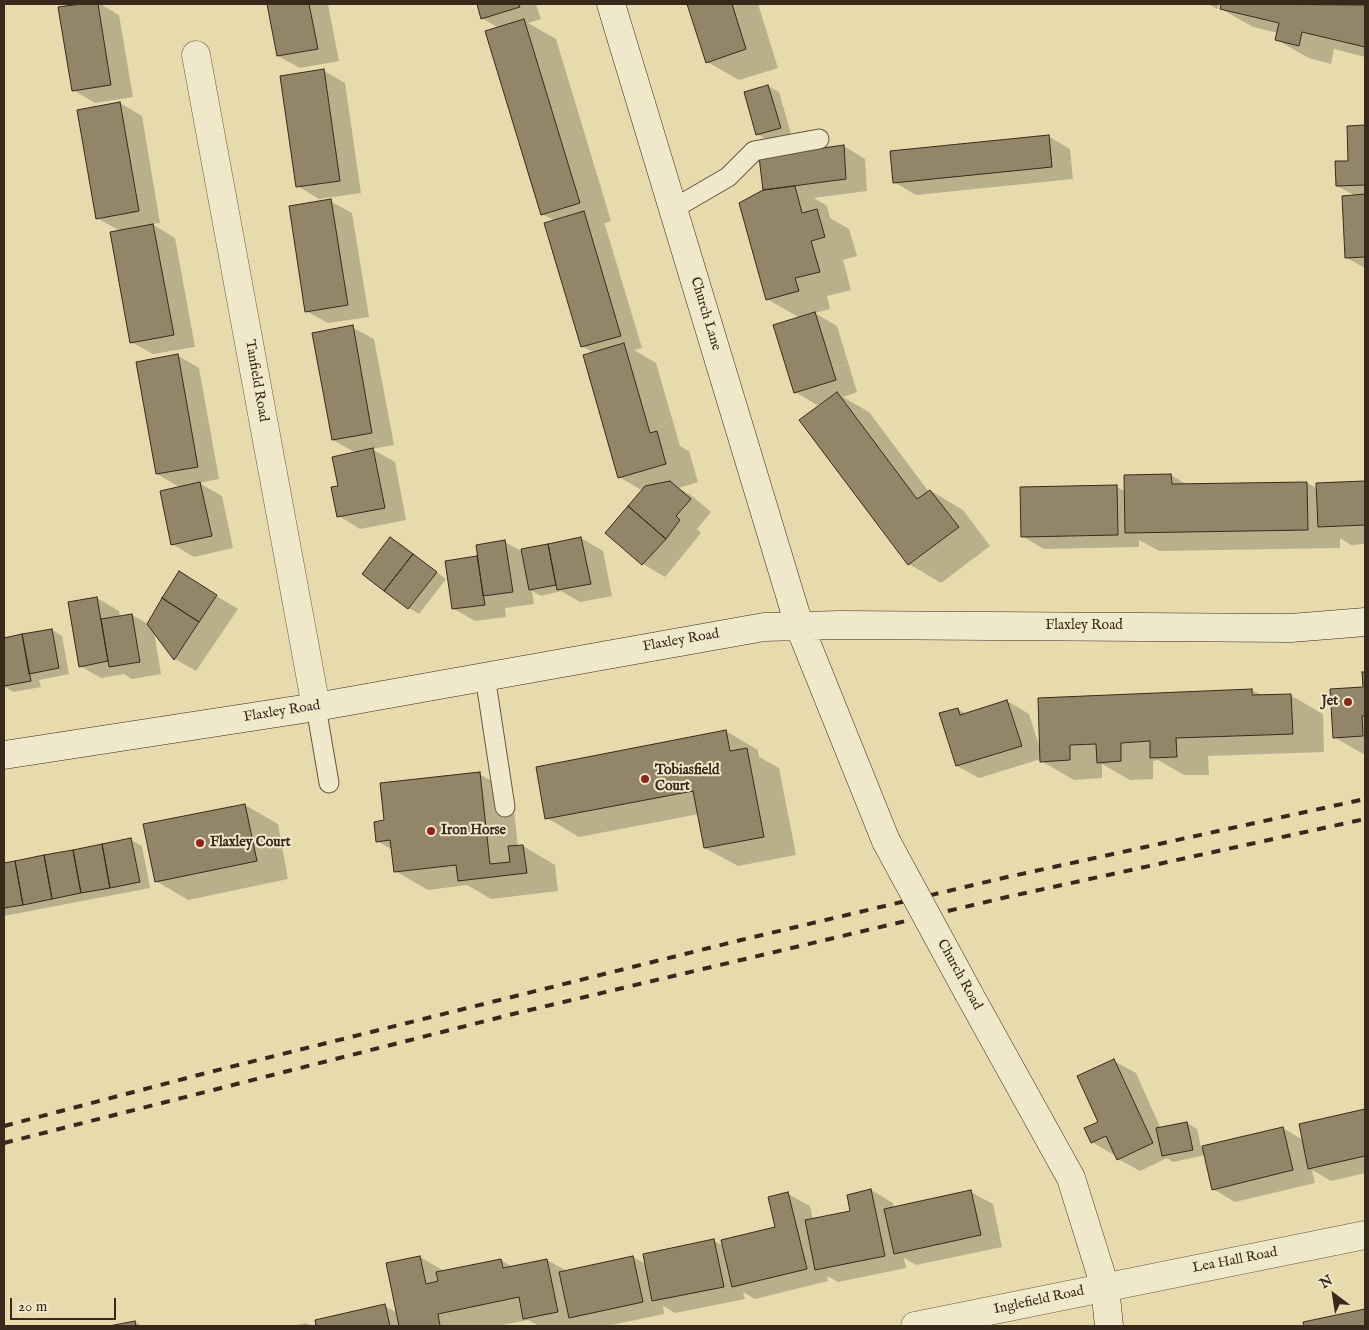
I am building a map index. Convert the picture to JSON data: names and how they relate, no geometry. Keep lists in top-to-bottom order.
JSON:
{
  "streets": {
    "street": [
      "Church Lane",
      "Tanfield Road",
      "Flaxley Road",
      "Church Road",
      "Lea Hall Road",
      "Inglefield Road"
    ]
  },
  "crossings": [
    ["Church Lane", "Flaxley Road"],
    ["Church Lane", "Church Road"],
    ["Tanfield Road", "Flaxley Road"],
    ["Flaxley Road", "Church Road"],
    ["Church Road", "Lea Hall Road"],
    ["Church Road", "Inglefield Road"],
    ["Lea Hall Road", "Inglefield Road"]
  ],
  "places": [
    "Jet",
    "Tobiasfield Court",
    "Iron Horse",
    "Flaxley Court"
  ],
  "scale_bar": "20 m",
  "north": "top left"
}
